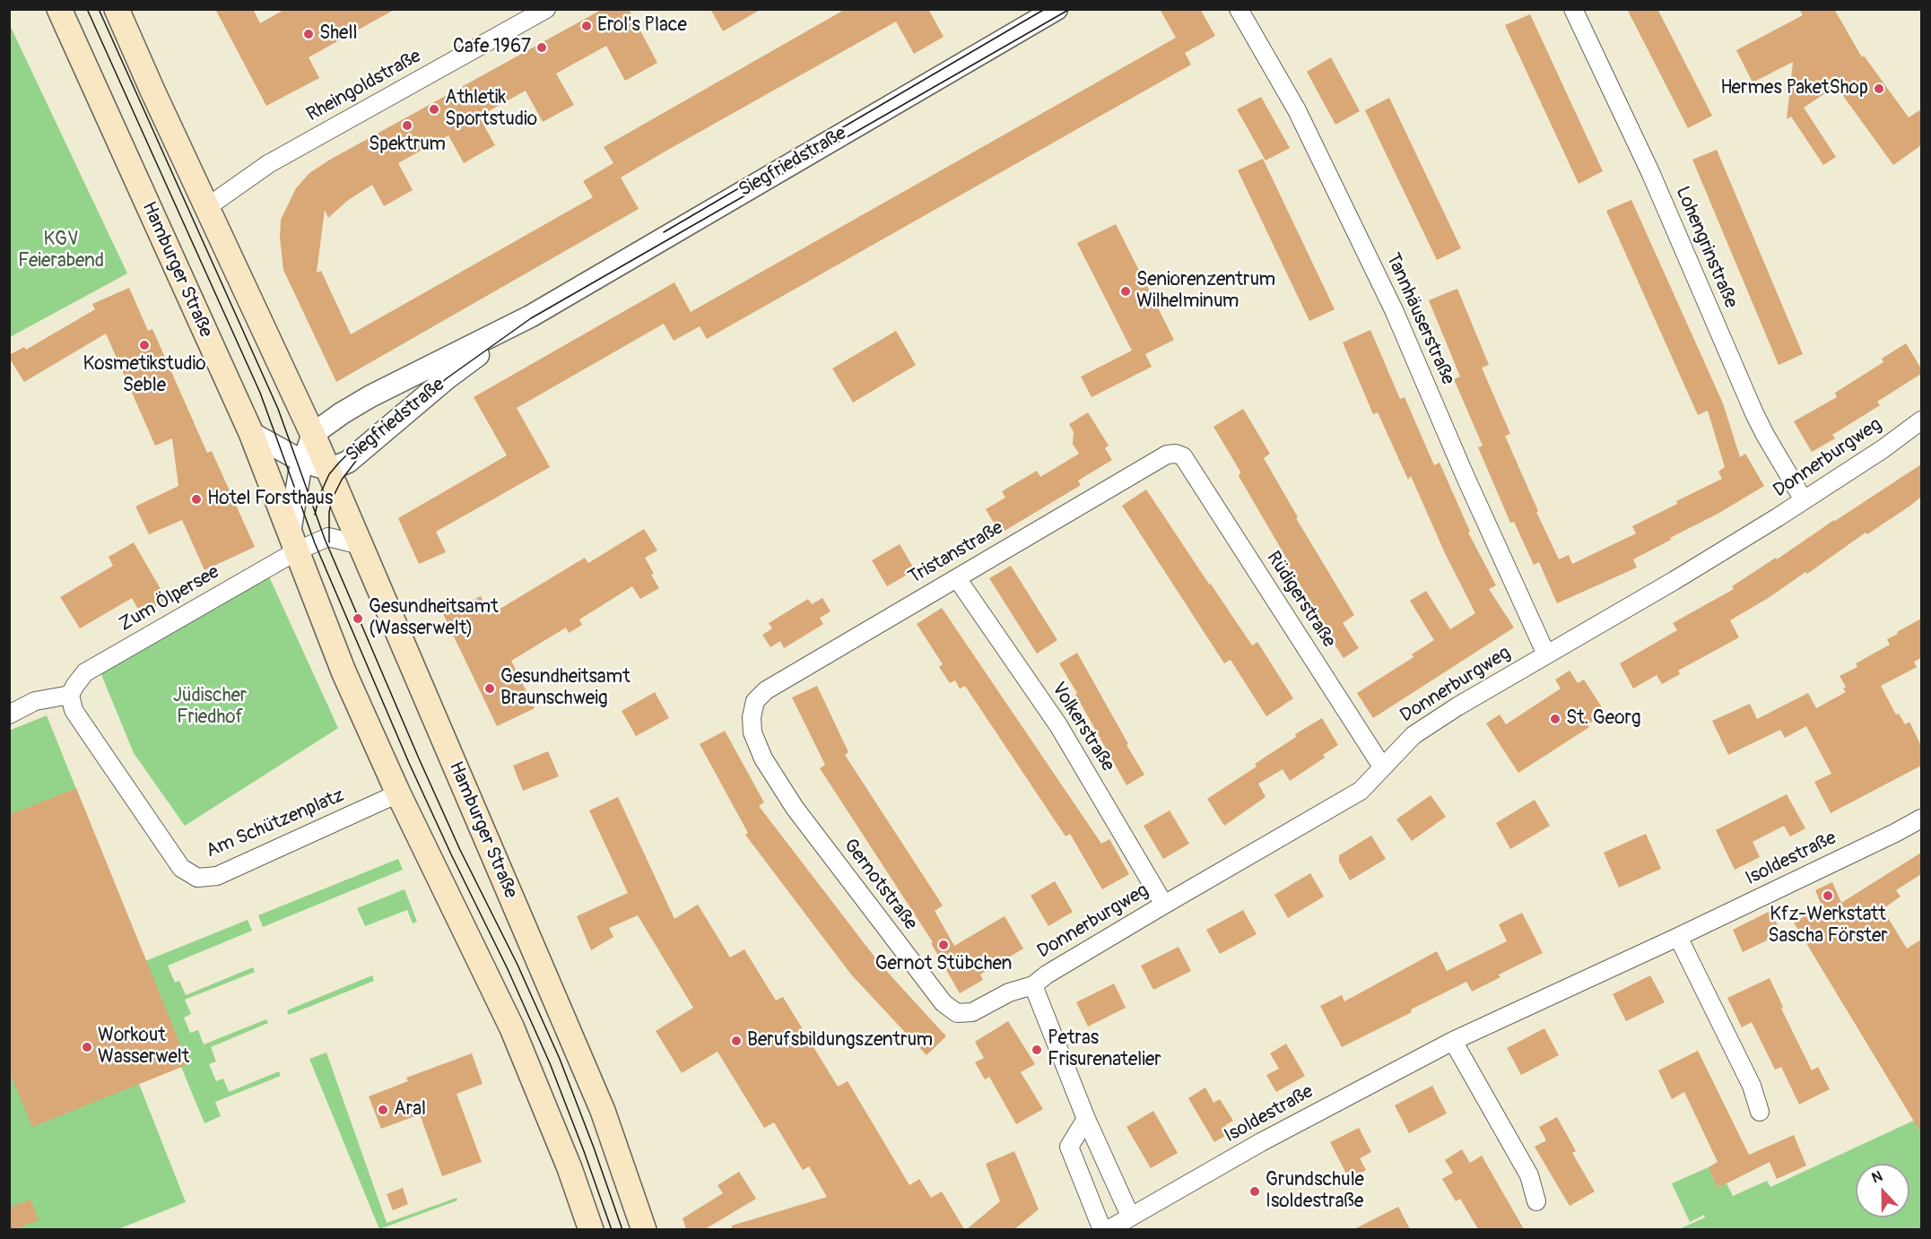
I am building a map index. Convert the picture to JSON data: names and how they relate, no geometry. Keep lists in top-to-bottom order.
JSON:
{
  "streets": {
    "main road": ["Hamburger Straße"],
    "street": [
      "Rheingoldstraße",
      "Siegfriedstraße",
      "Lohengrinstraße",
      "Tannhäuserstraße",
      "Donnerburgweg",
      "Tristanstraße",
      "Zum Ölpersee",
      "Rüdigerstraße",
      "Volkerstraße",
      "Am Schützenplatz",
      "Isoldestraße",
      "Gernotstraße"
    ]
  },
  "crossings": [
    ["Rheingoldstraße", "Hamburger Straße"],
    ["Siegfriedstraße", "Hamburger Straße"],
    ["Lohengrinstraße", "Donnerburgweg"],
    ["Hamburger Straße", "Zum Ölpersee"],
    ["Hamburger Straße", "Am Schützenplatz"],
    ["Tannhäuserstraße", "Donnerburgweg"],
    ["Donnerburgweg", "Rüdigerstraße"],
    ["Donnerburgweg", "Volkerstraße"],
    ["Donnerburgweg", "Isoldestraße"],
    ["Donnerburgweg", "Gernotstraße"],
    ["Tristanstraße", "Rüdigerstraße"],
    ["Tristanstraße", "Volkerstraße"],
    ["Tristanstraße", "Gernotstraße"],
    ["Zum Ölpersee", "Am Schützenplatz"]
  ],
  "parks": ["KGV Feierabend", "Jüdischer Friedhof"],
  "places": [
    "Erol's Place",
    "Shell",
    "Cafe 1967",
    "Hermes PaketShop",
    "Athletik Sportstudio",
    "Spektrum",
    "Seniorenzentrum Wilhelminum",
    "Kosmetikstudio Seble",
    "Hotel Forsthaus",
    "Gesundheitsamt (Wasserwelt)",
    "Gesundheitsamt Braunschweig",
    "St. Georg",
    "Kfz-Werkstatt Sascha Förster",
    "Gernot Stübchen",
    "Berufsbildungszentrum",
    "Workout Wasserwelt",
    "Petras Frisurenatelier",
    "Aral",
    "Grundschule Isoldestraße"
  ],
  "north": "top"
}
